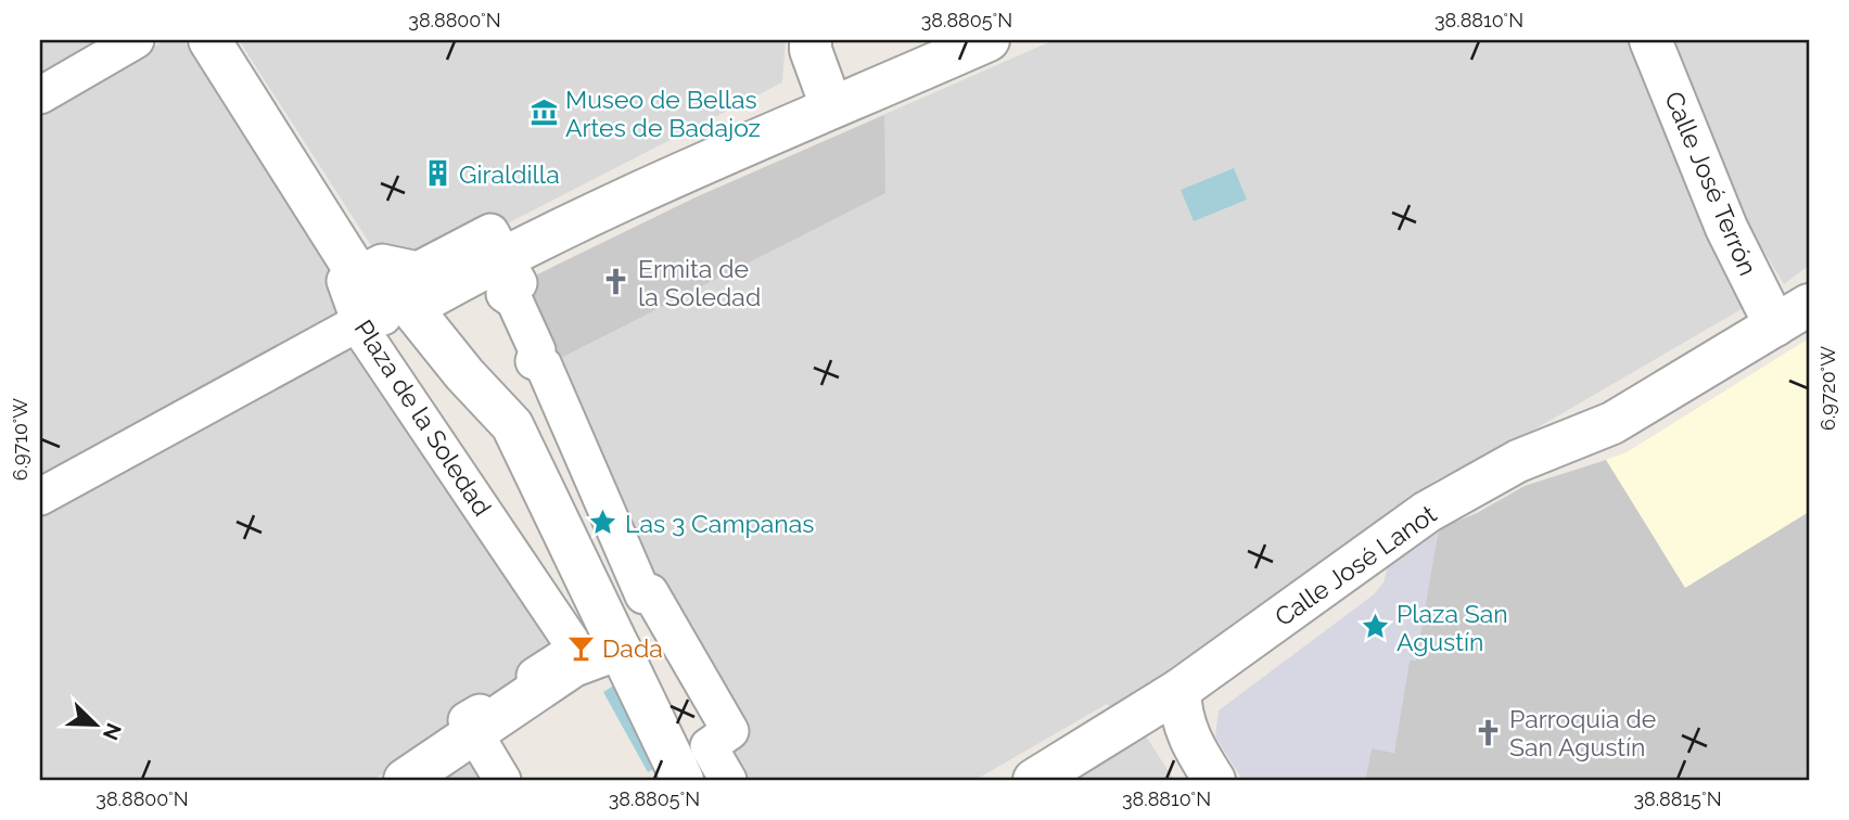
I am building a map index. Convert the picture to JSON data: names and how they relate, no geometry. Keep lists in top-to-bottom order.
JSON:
{
  "streets": {
    "street": ["Calle José Terrón", "Plaza de la Soledad", "Calle José Lanot"]
  },
  "crossings": [
    ["Calle José Terrón", "Calle José Lanot"]
  ],
  "places": {
    "museum": ["Museo de Bellas Artes de Badajoz"],
    "building": ["Giraldilla"],
    "church": ["Ermita de la Soledad", "Parroquia de San Agustín"],
    "place": ["Las 3 Campanas", "Plaza San Agustín"],
    "bar": ["Dada"]
  },
  "north": "bottom right",
  "coordinates": [
    "38.8800°N",
    "38.8805°N",
    "38.8810°N",
    "6.9720°W",
    "6.9710°W",
    "38.8815°N"
  ]
}
